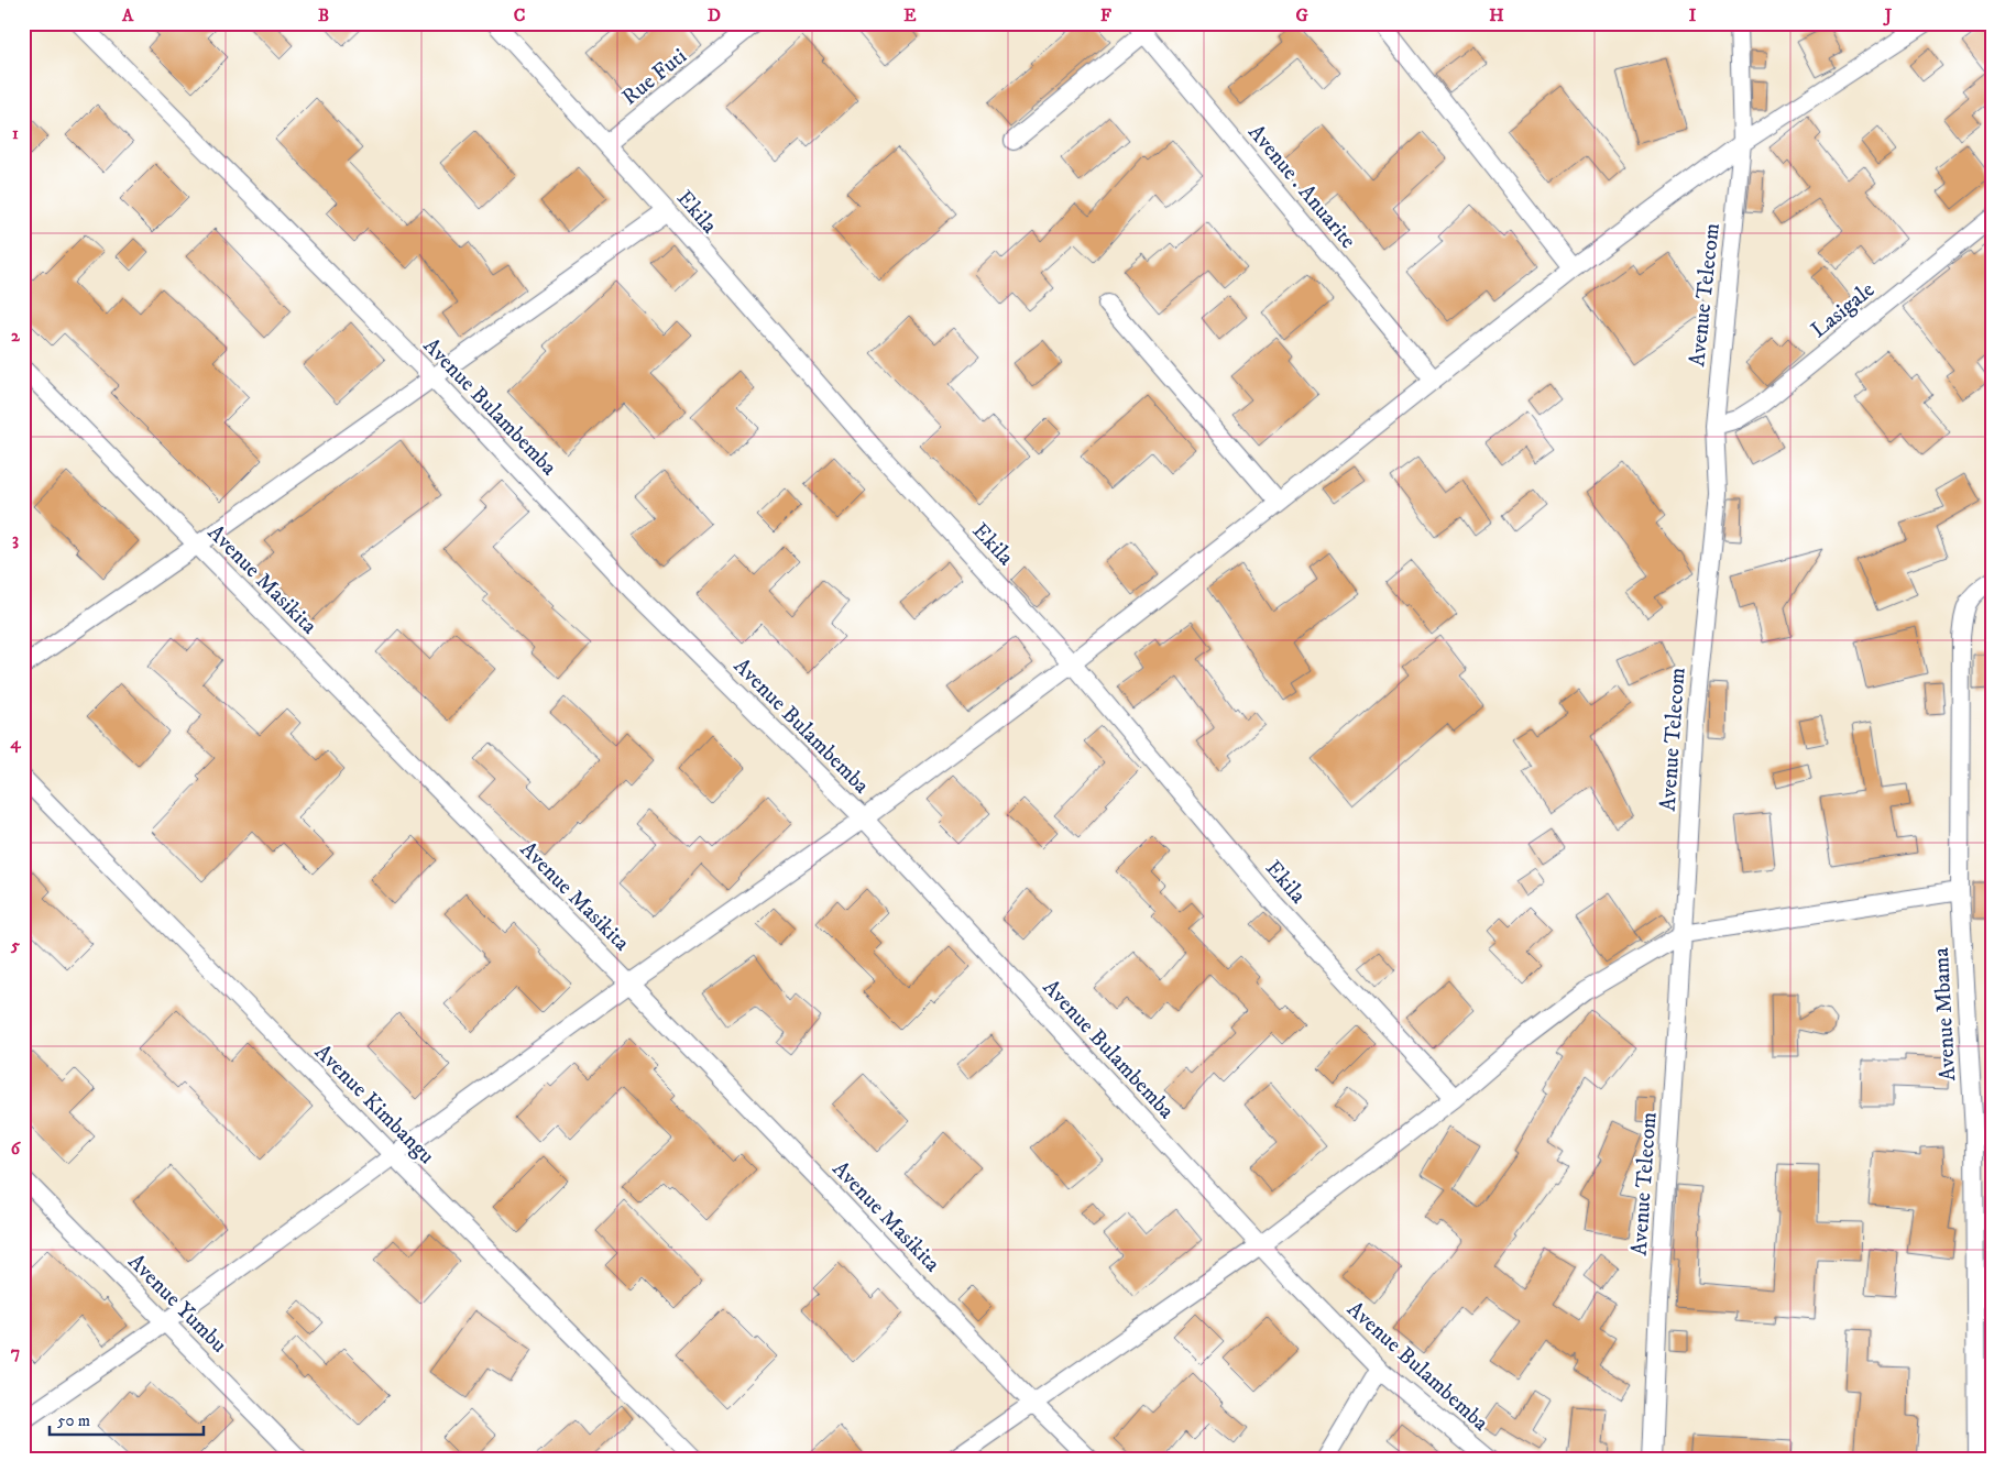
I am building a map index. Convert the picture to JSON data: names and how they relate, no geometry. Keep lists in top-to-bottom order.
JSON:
{
  "streets": {
    "street": [
      "Rue Futi",
      "Avenue . Anuarite",
      "Ekila",
      "Avenue Telecom",
      "Lasigale",
      "Avenue Bulambemba",
      "Avenue Masikita",
      "Avenue Mbama",
      "Avenue Kimbangu",
      "Avenue Yumbu"
    ]
  },
  "crossings": [
    ["Rue Futi", "Ekila"],
    ["Avenue Telecom", "Lasigale"]
  ],
  "scale_bar": "50 m",
  "grid": {
    "columns": [
      "A",
      "B",
      "C",
      "D",
      "E",
      "F",
      "G",
      "H",
      "I",
      "J"
    ],
    "rows": [
      "1",
      "2",
      "3",
      "4",
      "5",
      "6",
      "7"
    ]
  }
}
